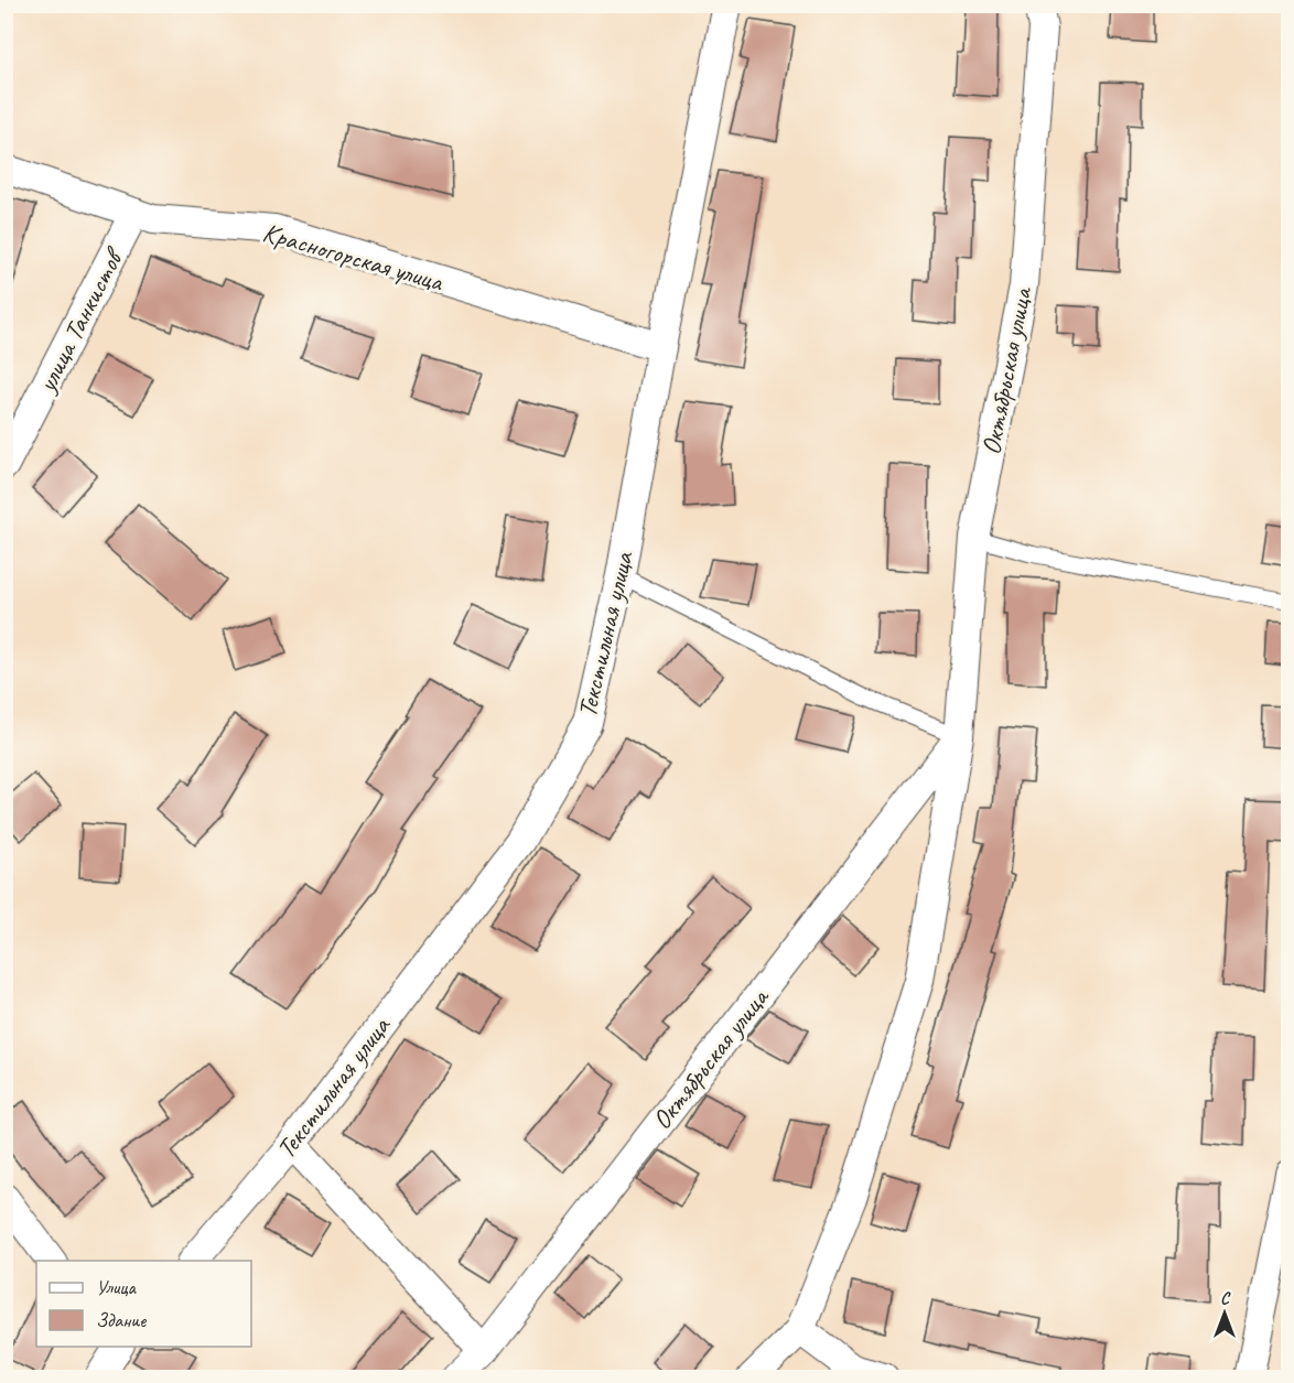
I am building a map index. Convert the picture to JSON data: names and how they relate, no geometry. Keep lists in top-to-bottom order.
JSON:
{
  "streets": {
    "street": [
      "Красногорская улица",
      "улица Танкистов",
      "Октябрьская улица",
      "Текстильная улица"
    ]
  },
  "crossings": [
    ["Красногорская улица", "улица Танкистов"],
    ["Красногорская улица", "Текстильная улица"]
  ],
  "legend": ["Улица", "Здание"],
  "north": "top"
}
